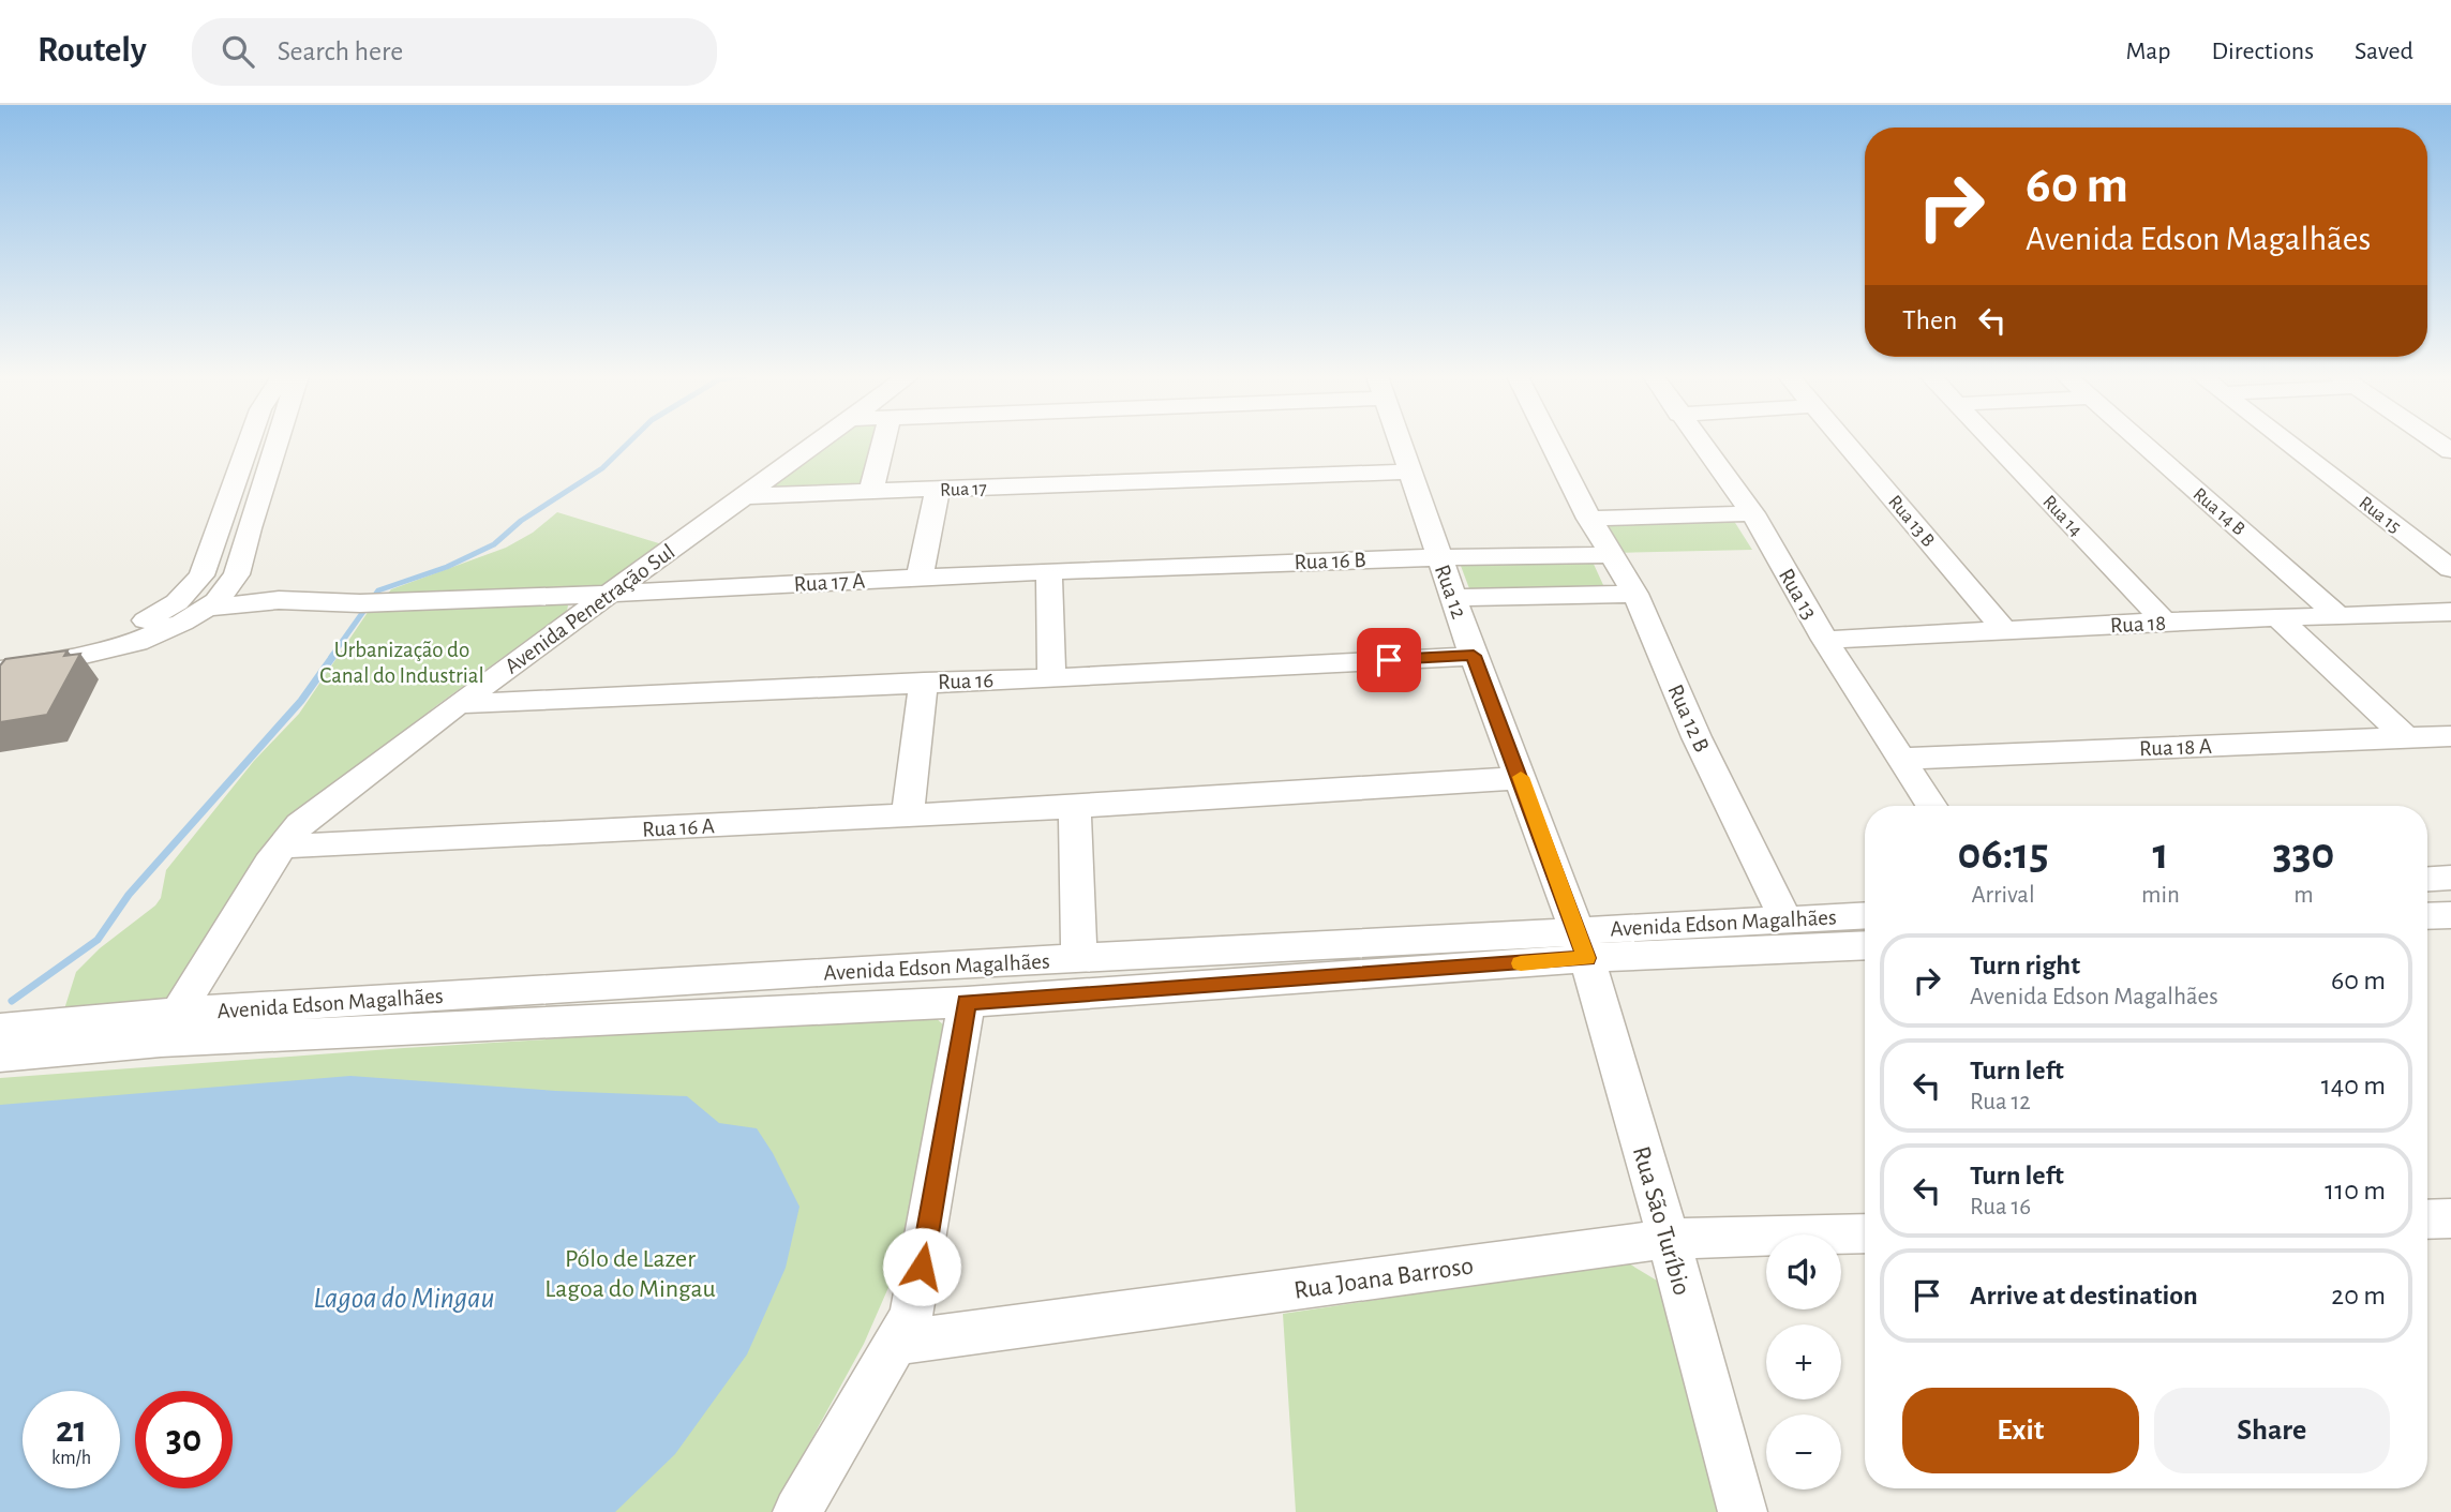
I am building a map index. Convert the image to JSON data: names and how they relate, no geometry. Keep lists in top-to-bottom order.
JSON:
{
  "streets": {
    "street": [
      "Rua 17",
      "Rua 14 B",
      "Rua 15",
      "Rua 14",
      "Rua 13 B",
      "Rua 16 B",
      "Rua 17 A",
      "Rua 12",
      "Rua 13",
      "Avenida Penetração Sul",
      "Rua 18",
      "Rua 16",
      "Rua 12 B",
      "Rua 18 A",
      "Rua 16 A",
      "Avenida Edson Magalhães",
      "Rua São Turíbio",
      "Rua Joana Barroso"
    ]
  },
  "crossings": [
    ["Rua 17", "Rua 12"],
    ["Rua 17", "Avenida Penetração Sul"],
    ["Rua 14 B", "Rua 18"],
    ["Rua 14", "Rua 18"],
    ["Rua 13 B", "Rua 18"],
    ["Rua 16 B", "Rua 17 A"],
    ["Rua 16 B", "Rua 12"],
    ["Rua 16 B", "Rua 12 B"],
    ["Rua 17 A", "Avenida Penetração Sul"],
    ["Rua 12", "Rua 16"],
    ["Rua 12", "Avenida Edson Magalhães"],
    ["Rua 12", "Rua São Turíbio"],
    ["Rua 13", "Rua 18"],
    ["Rua 13", "Rua 18 A"],
    ["Avenida Penetração Sul", "Rua 16"],
    ["Avenida Penetração Sul", "Rua 16 A"],
    ["Avenida Penetração Sul", "Avenida Edson Magalhães"],
    ["Rua 12 B", "Avenida Edson Magalhães"],
    ["Avenida Edson Magalhães", "Rua São Turíbio"],
    ["Rua São Turíbio", "Rua Joana Barroso"]
  ],
  "water": ["Lagoa do Mingau"],
  "parks": ["Urbanização do Canal do Industrial", "Pólo de Lazer Lagoa do Mingau"],
  "page": {
    "header": "Routely",
    "search": "Search here",
    "nav": ["Map", "Directions", "Saved"],
    "turn": ["60 m", "Avenida Edson Magalhães"],
    "then": "Then",
    "eta": [
      "06:15",
      "Arrival",
      "1",
      "min",
      "330",
      "m"
    ],
    "list": [
      {
        "name": "Turn right",
        "note": "Avenida Edson Magalhães",
        "value": "60 m"
      },
      {
        "name": "Turn left",
        "note": "Rua 12",
        "value": "140 m"
      },
      {
        "name": "Turn left",
        "note": "Rua 16",
        "value": "110 m"
      },
      {
        "name": "Arrive at destination",
        "value": "20 m"
      }
    ],
    "map_buttons": ["+", "−"],
    "buttons": ["Exit", "Share"],
    "speed": "21 km/h",
    "limit": "30"
  }
}
